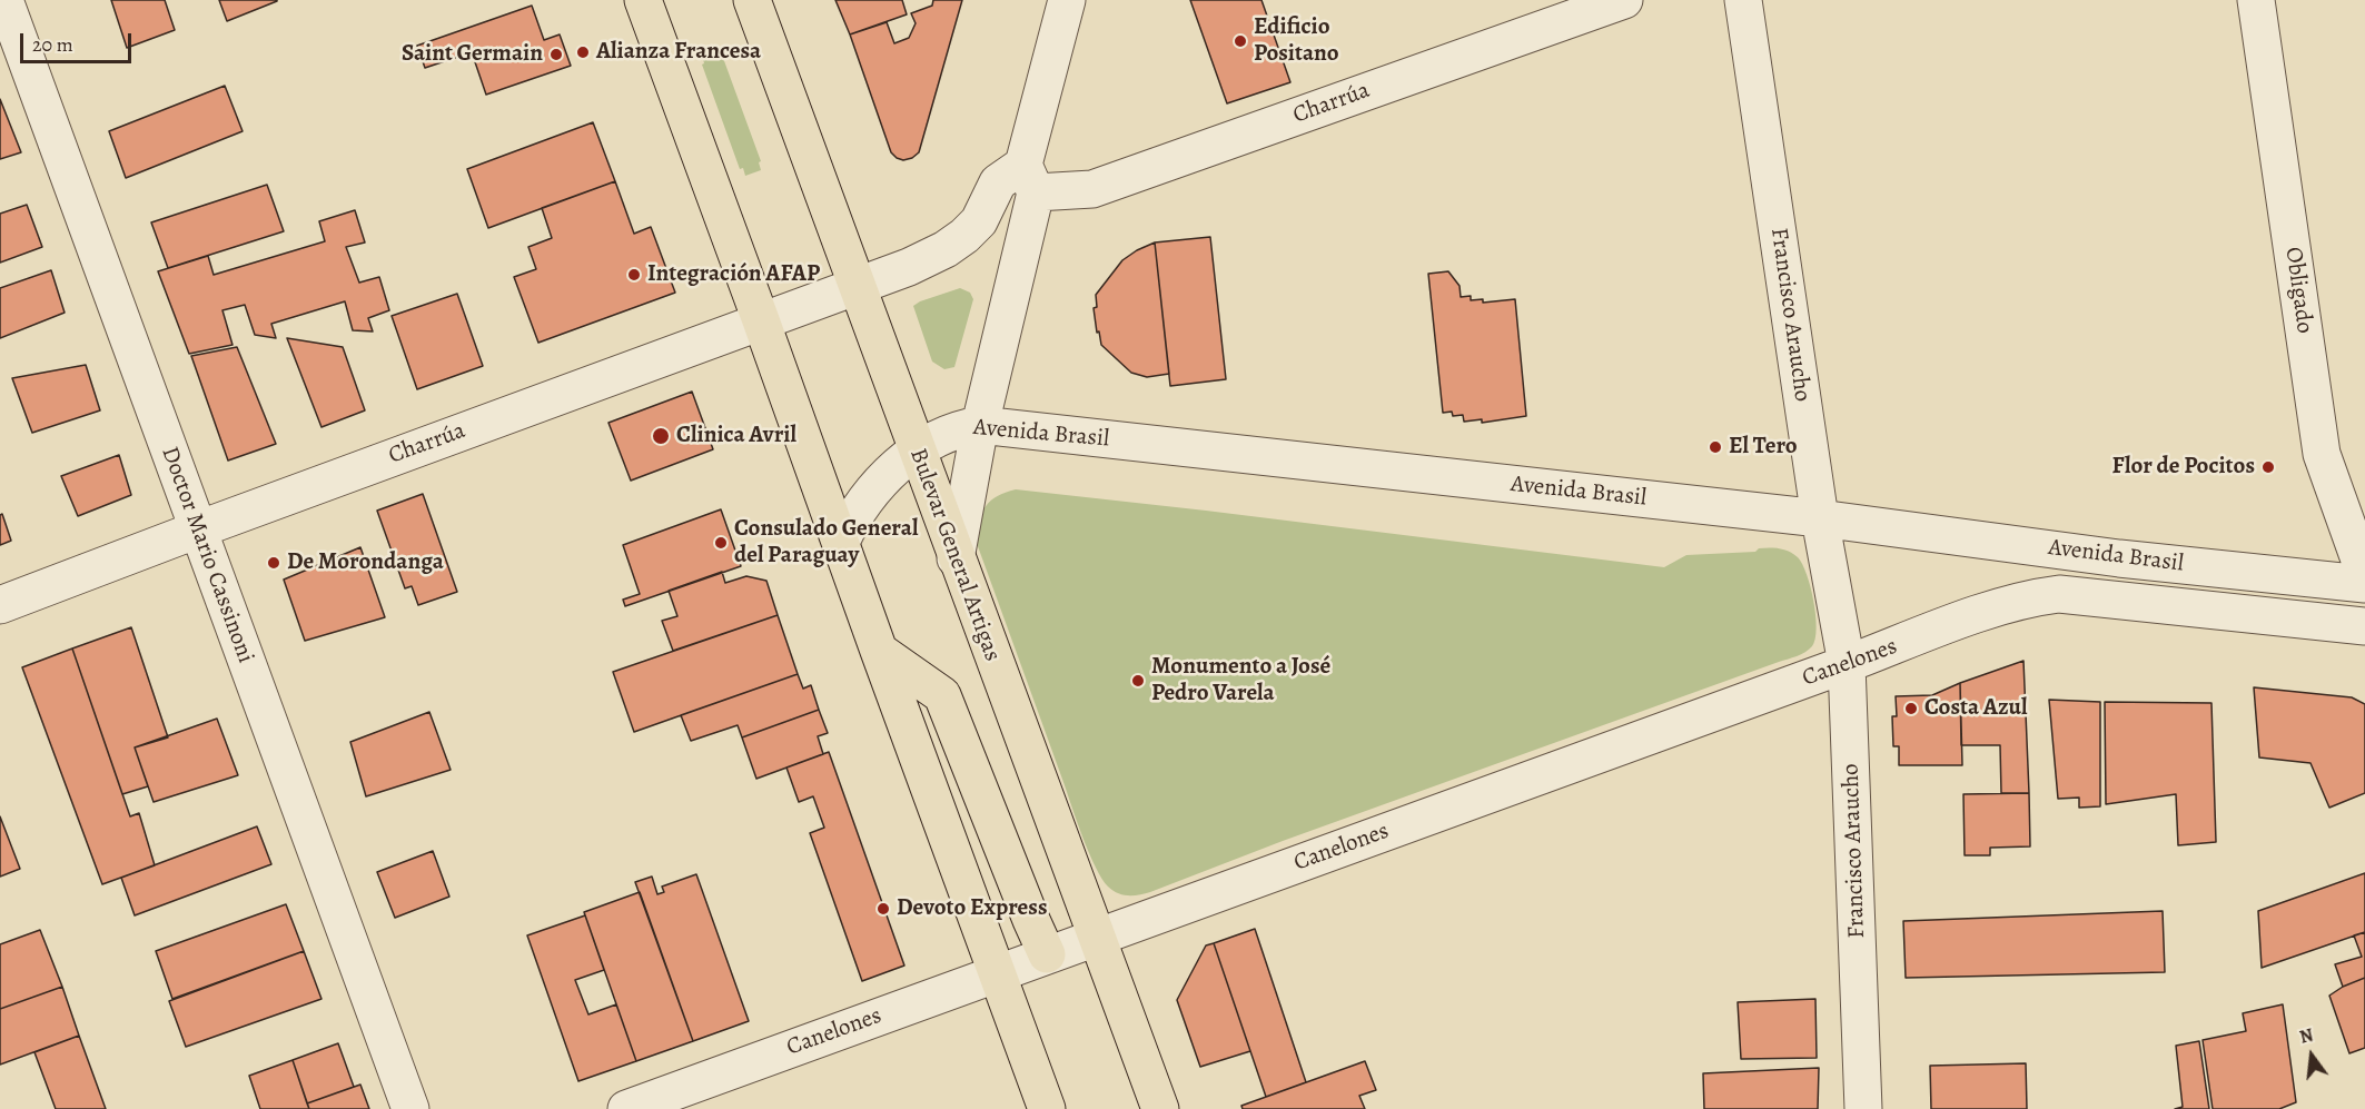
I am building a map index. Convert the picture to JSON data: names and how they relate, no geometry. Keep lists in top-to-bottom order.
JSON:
{
  "streets": {
    "main road": ["Bulevar General Artigas"],
    "street": [
      "Charrúa",
      "Obligado",
      "Francisco Araucho",
      "Avenida Brasil",
      "Doctor Mario Cassinoni",
      "Canelones"
    ]
  },
  "crossings": [
    ["Charrúa", "Doctor Mario Cassinoni"],
    ["Charrúa", "Bulevar General Artigas"],
    ["Francisco Araucho", "Avenida Brasil"],
    ["Francisco Araucho", "Canelones"],
    ["Avenida Brasil", "Bulevar General Artigas"],
    ["Avenida Brasil", "Canelones"],
    ["Bulevar General Artigas", "Canelones"]
  ],
  "places": [
    "Edificio Positano",
    "Alianza Francesa",
    "Saint Germain",
    "Integración AFAP",
    "Clinica Avril",
    "El Tero",
    "Flor de Pocitos",
    "Consulado General del Paraguay",
    "De Morondanga",
    "Monumento a José Pedro Varela",
    "Costa Azul",
    "Devoto Express"
  ],
  "scale_bar": "20 m",
  "north": "top"
}
